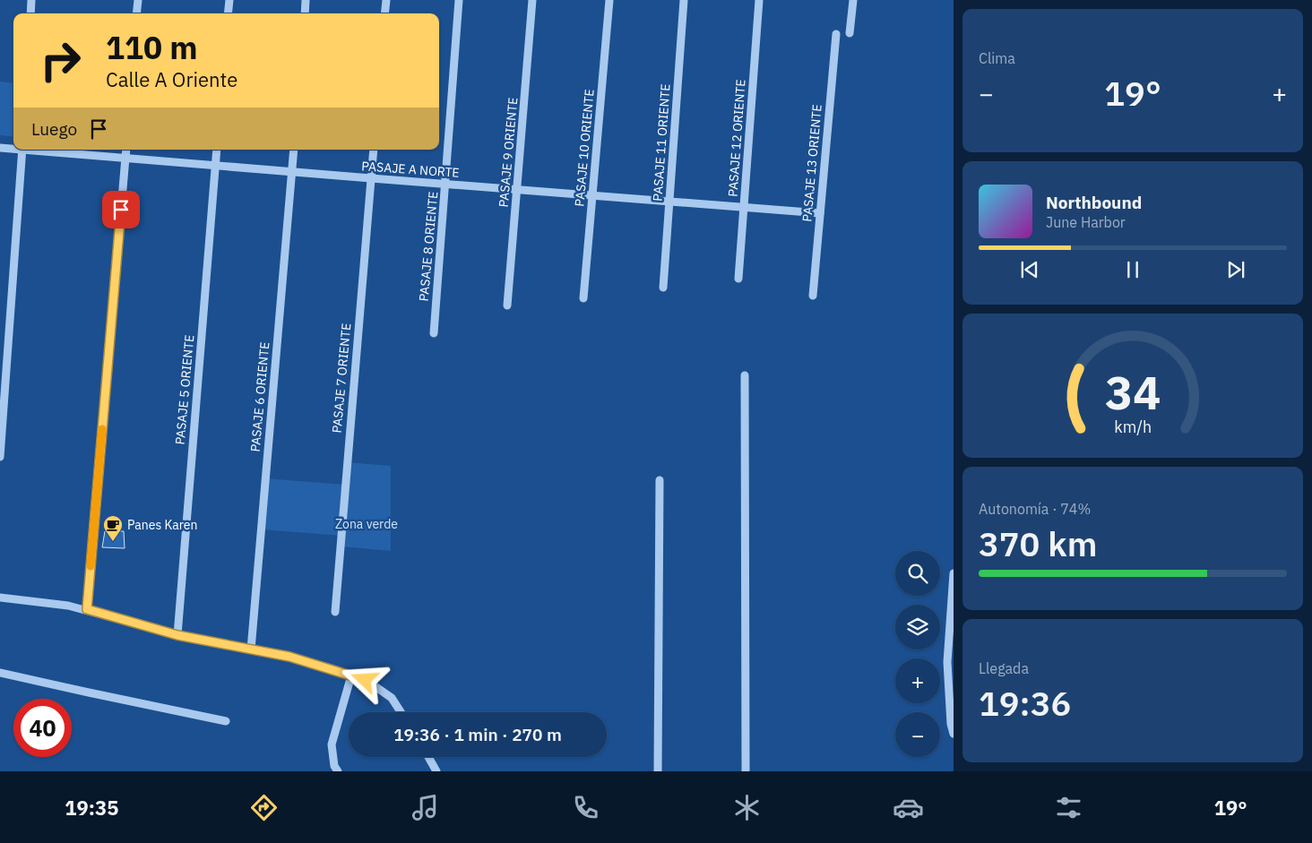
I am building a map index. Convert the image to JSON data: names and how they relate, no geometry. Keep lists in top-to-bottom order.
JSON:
{
  "streets": {
    "street": [
      "PASAJE 12 ORIENTE",
      "PASAJE 11 ORIENTE",
      "PASAJE 10 ORIENTE",
      "PASAJE 9 ORIENTE",
      "PASAJE 13 ORIENTE",
      "PASAJE A NORTE",
      "PASAJE 8 ORIENTE",
      "PASAJE 7 ORIENTE",
      "PASAJE 5 ORIENTE",
      "PASAJE 6 ORIENTE"
    ]
  },
  "crossings": [
    ["PASAJE 12 ORIENTE", "PASAJE A NORTE"],
    ["PASAJE 11 ORIENTE", "PASAJE A NORTE"],
    ["PASAJE 10 ORIENTE", "PASAJE A NORTE"],
    ["PASAJE 9 ORIENTE", "PASAJE A NORTE"],
    ["PASAJE 13 ORIENTE", "PASAJE A NORTE"],
    ["PASAJE A NORTE", "PASAJE 8 ORIENTE"],
    ["PASAJE A NORTE", "PASAJE 7 ORIENTE"],
    ["PASAJE A NORTE", "PASAJE 5 ORIENTE"],
    ["PASAJE A NORTE", "PASAJE 6 ORIENTE"]
  ],
  "parks": ["Zona verde"],
  "places": {
    "cafe": ["Panes Karen"]
  },
  "page": {
    "tile": [
      "Clima",
      ["Autonomía · 74%", "370 km"],
      ["Llegada", "19:36"]
    ],
    "turn": ["110 m", "Calle A Oriente"],
    "heat": ["−", "19°", "+"],
    "then": "Luego",
    "song": ["Northbound", "June Harbor"],
    "map_buttons": ["+", "−"],
    "limit": "40",
    "trip": "19:36 · 1 min · 270 m",
    "tabs": ["19:35", "19°"],
    "gauge": ["34", "km/h"]
  }
}
